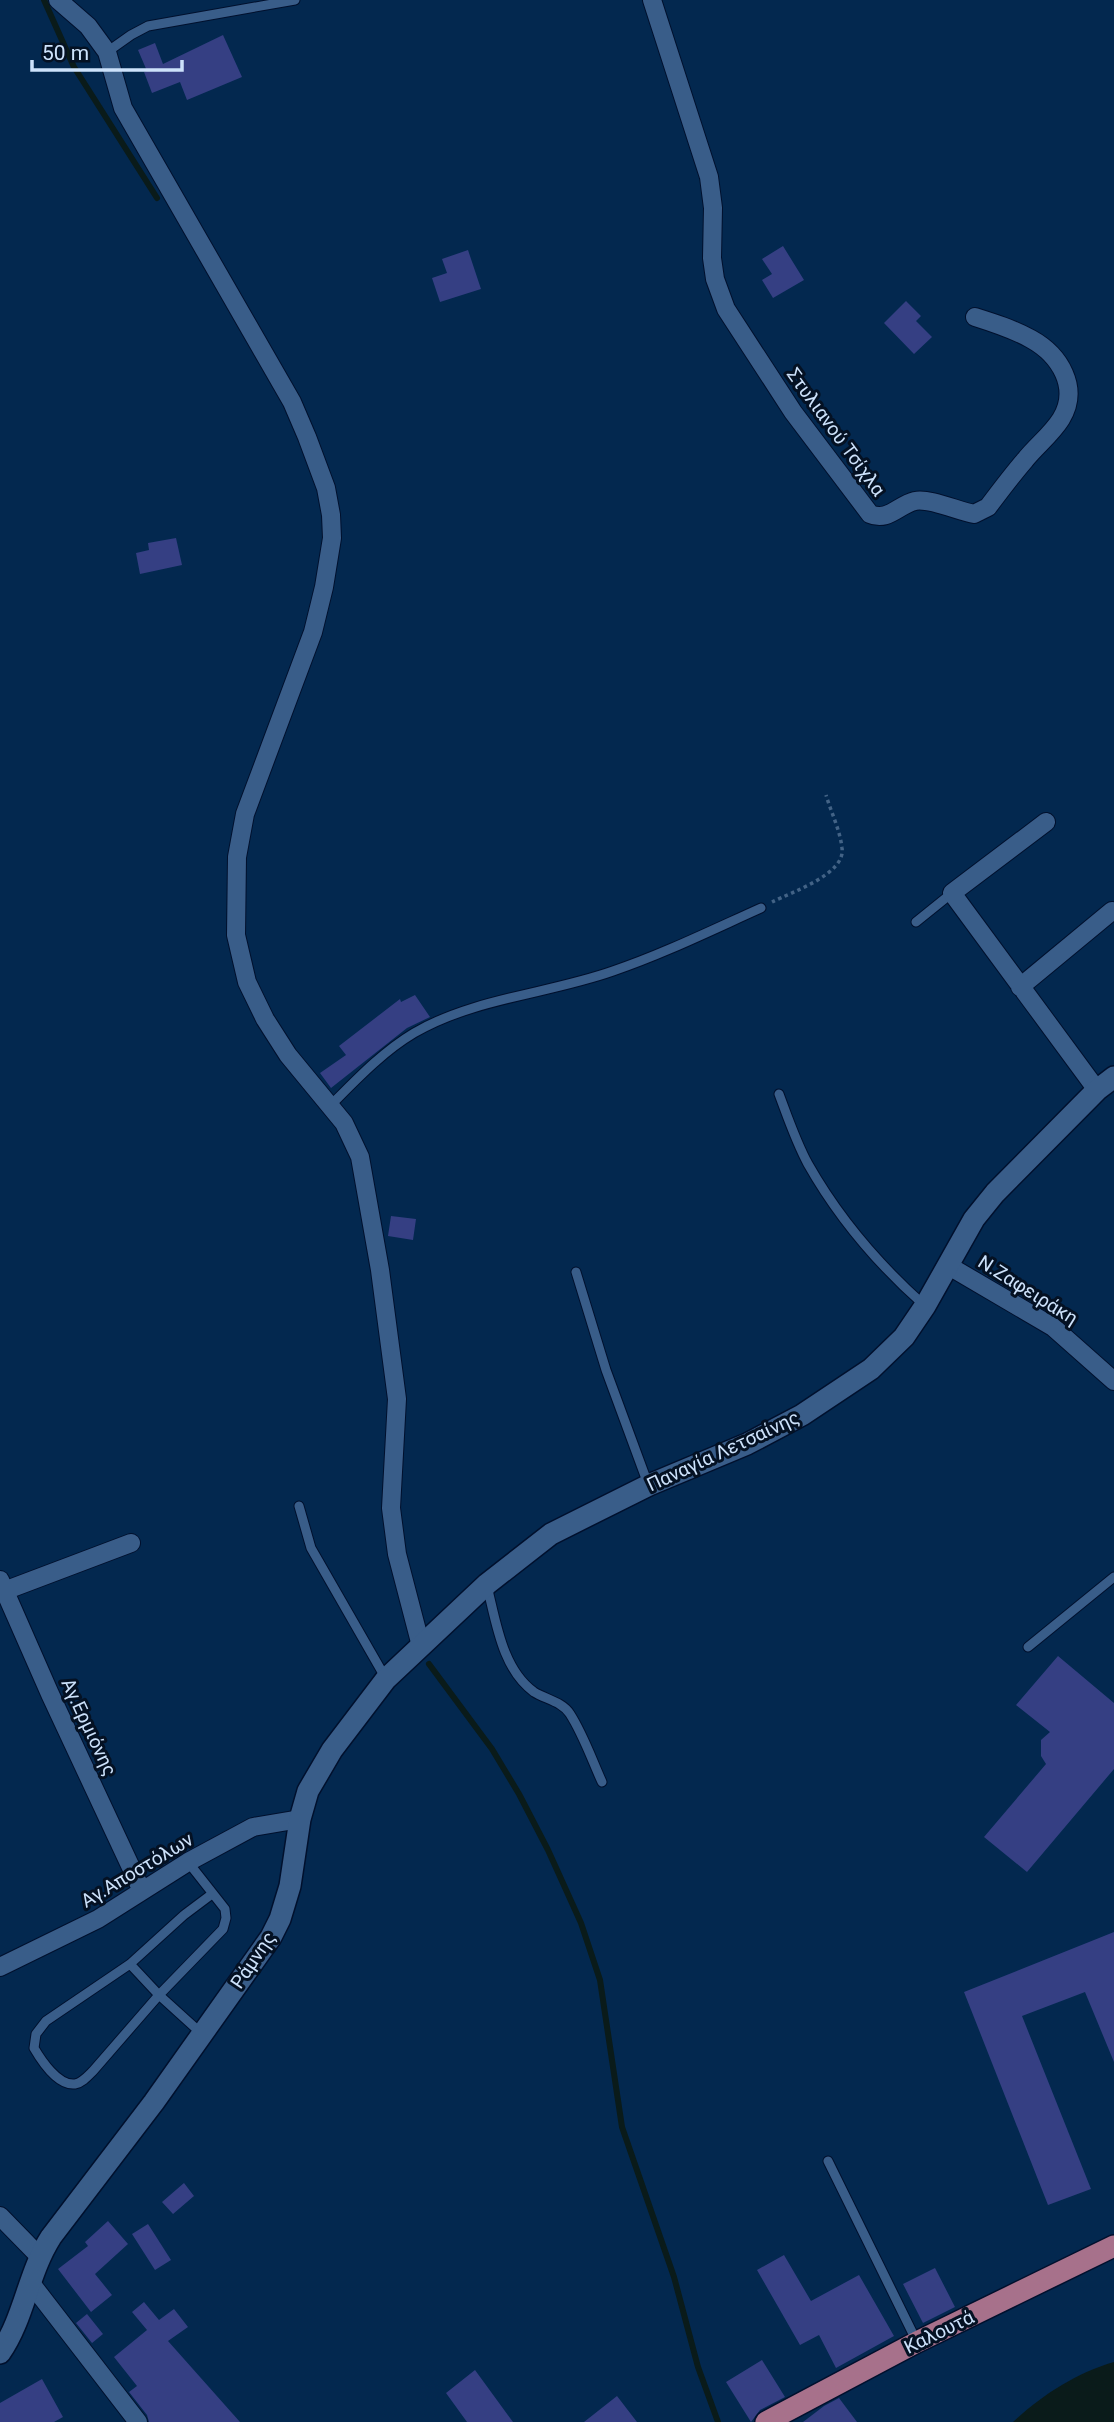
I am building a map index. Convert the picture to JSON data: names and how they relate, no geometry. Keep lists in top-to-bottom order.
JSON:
{
  "streets": {
    "main road": ["Παναγία Λετσαίνης", "Ράμνης", "Καλουτά"],
    "street": [
      "Στυλιανού Τσίχλα",
      "Ν.Ζαφειράκη",
      "Αγ.Ερμιόνης",
      "Αγ.Αποστόλων"
    ]
  },
  "crossings": [
    ["Ν.Ζαφειράκη", "Παναγία Λετσαίνης"],
    ["Παναγία Λετσαίνης", "Ράμνης"],
    ["Αγ.Ερμιόνης", "Αγ.Αποστόλων"],
    ["Αγ.Αποστόλων", "Ράμνης"]
  ],
  "scale_bar": "50 m"
}
